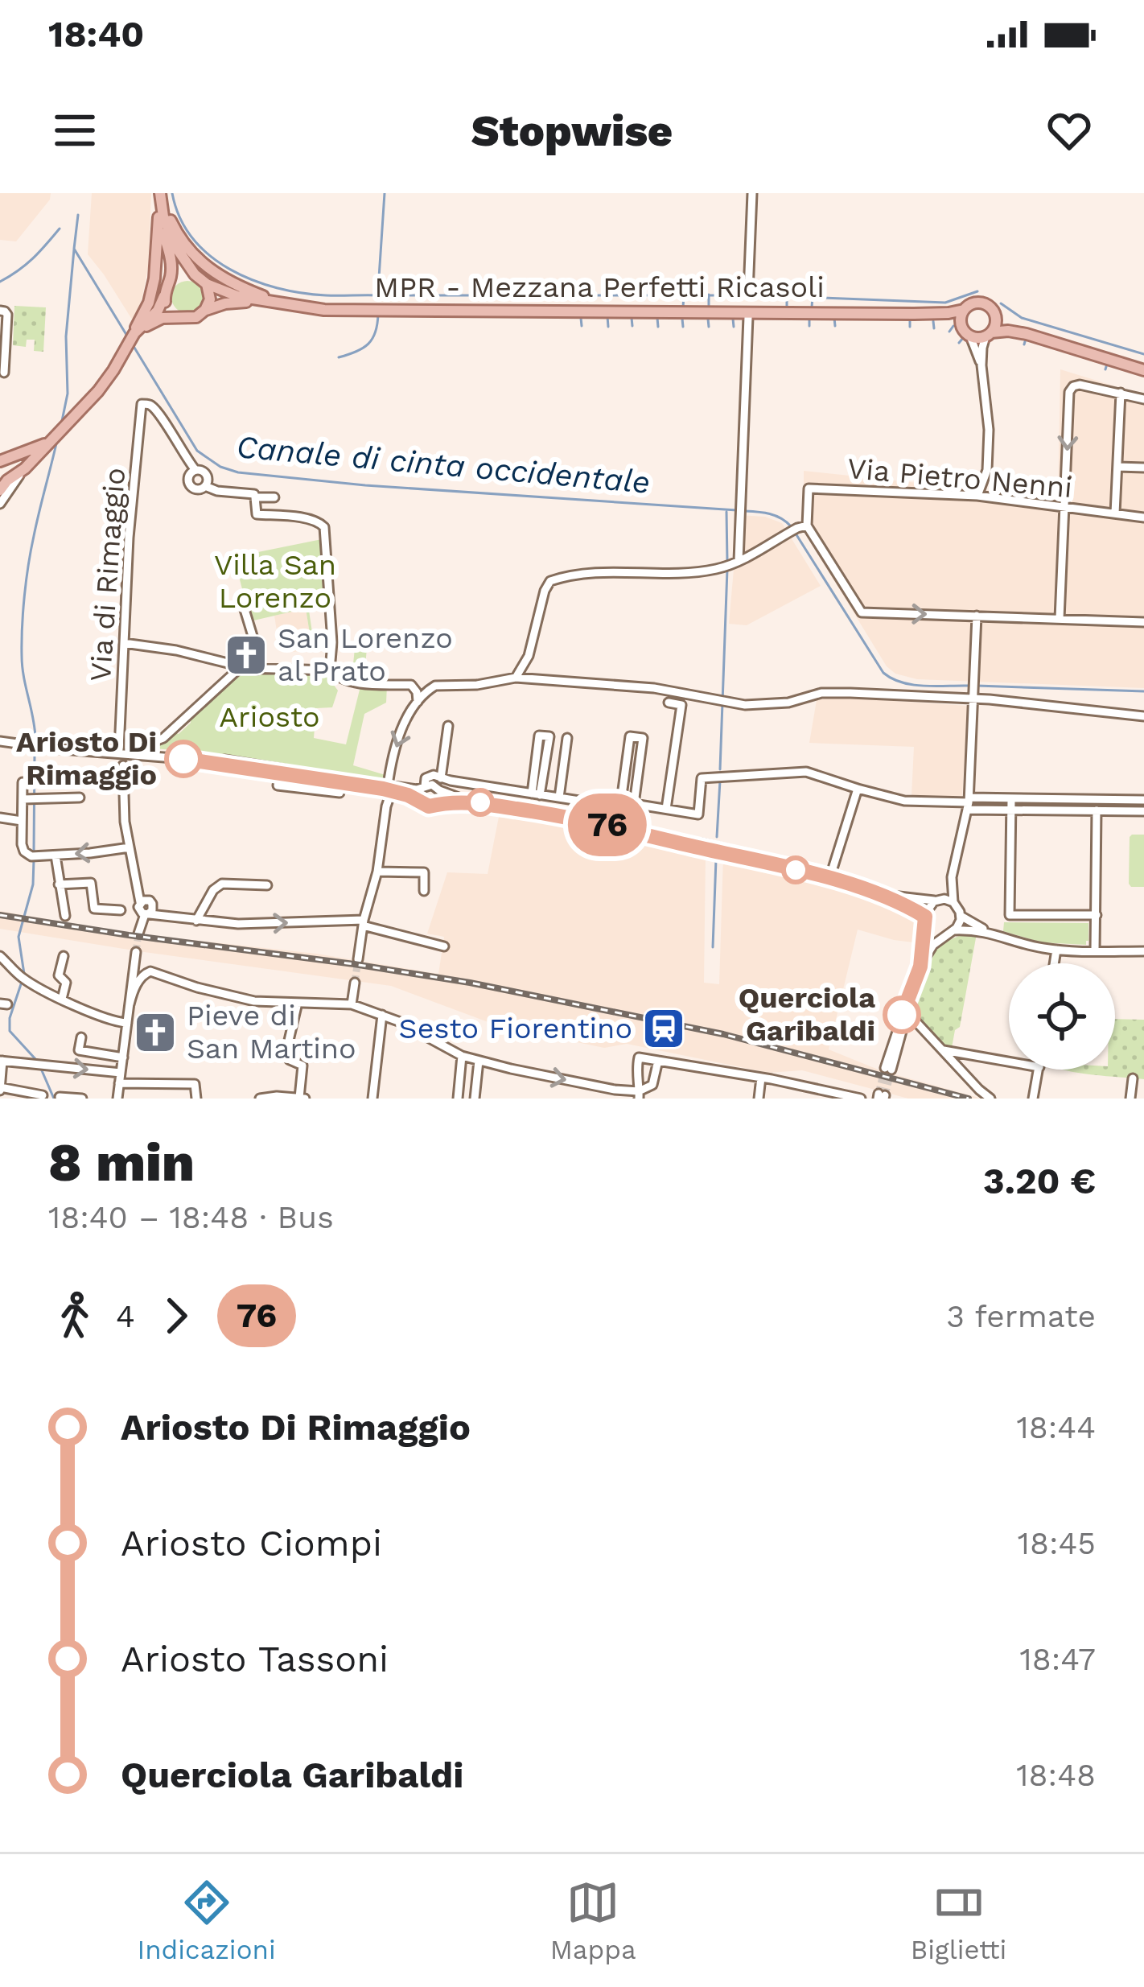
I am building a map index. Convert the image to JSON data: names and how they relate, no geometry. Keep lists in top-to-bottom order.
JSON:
{
  "streets": {
    "main road": ["MPR - Mezzana Perfetti Ricasoli"],
    "street": ["Via Pietro Nenni", "Via di Rimaggio"]
  },
  "water": ["Canale di cinta occidentale"],
  "parks": ["Villa San Lorenzo", "Ariosto"],
  "places": {
    "church": ["San Lorenzo al Prato", "Pieve di San Martino"],
    "other": ["Ariosto Di Rimaggio", "Querciola Garibaldi"],
    "station": ["Sesto Fiorentino"]
  },
  "lines": ["bus line 76"],
  "page": {
    "status": "18:40",
    "header": "Stopwise",
    "on_map": "76",
    "heading": ["8 min", "18:40 – 18:48 · Bus", "3.20 €"],
    "legs": ["4", "76", "3 fermate"],
    "list": [
      {
        "name": "Ariosto Di Rimaggio",
        "value": "18:44"
      },
      {
        "name": "Ariosto Ciompi",
        "value": "18:45"
      },
      {
        "name": "Ariosto Tassoni",
        "value": "18:47"
      },
      {
        "name": "Querciola Garibaldi",
        "value": "18:48"
      }
    ],
    "tabs": ["Indicazioni", "Mappa", "Biglietti"]
  }
}
